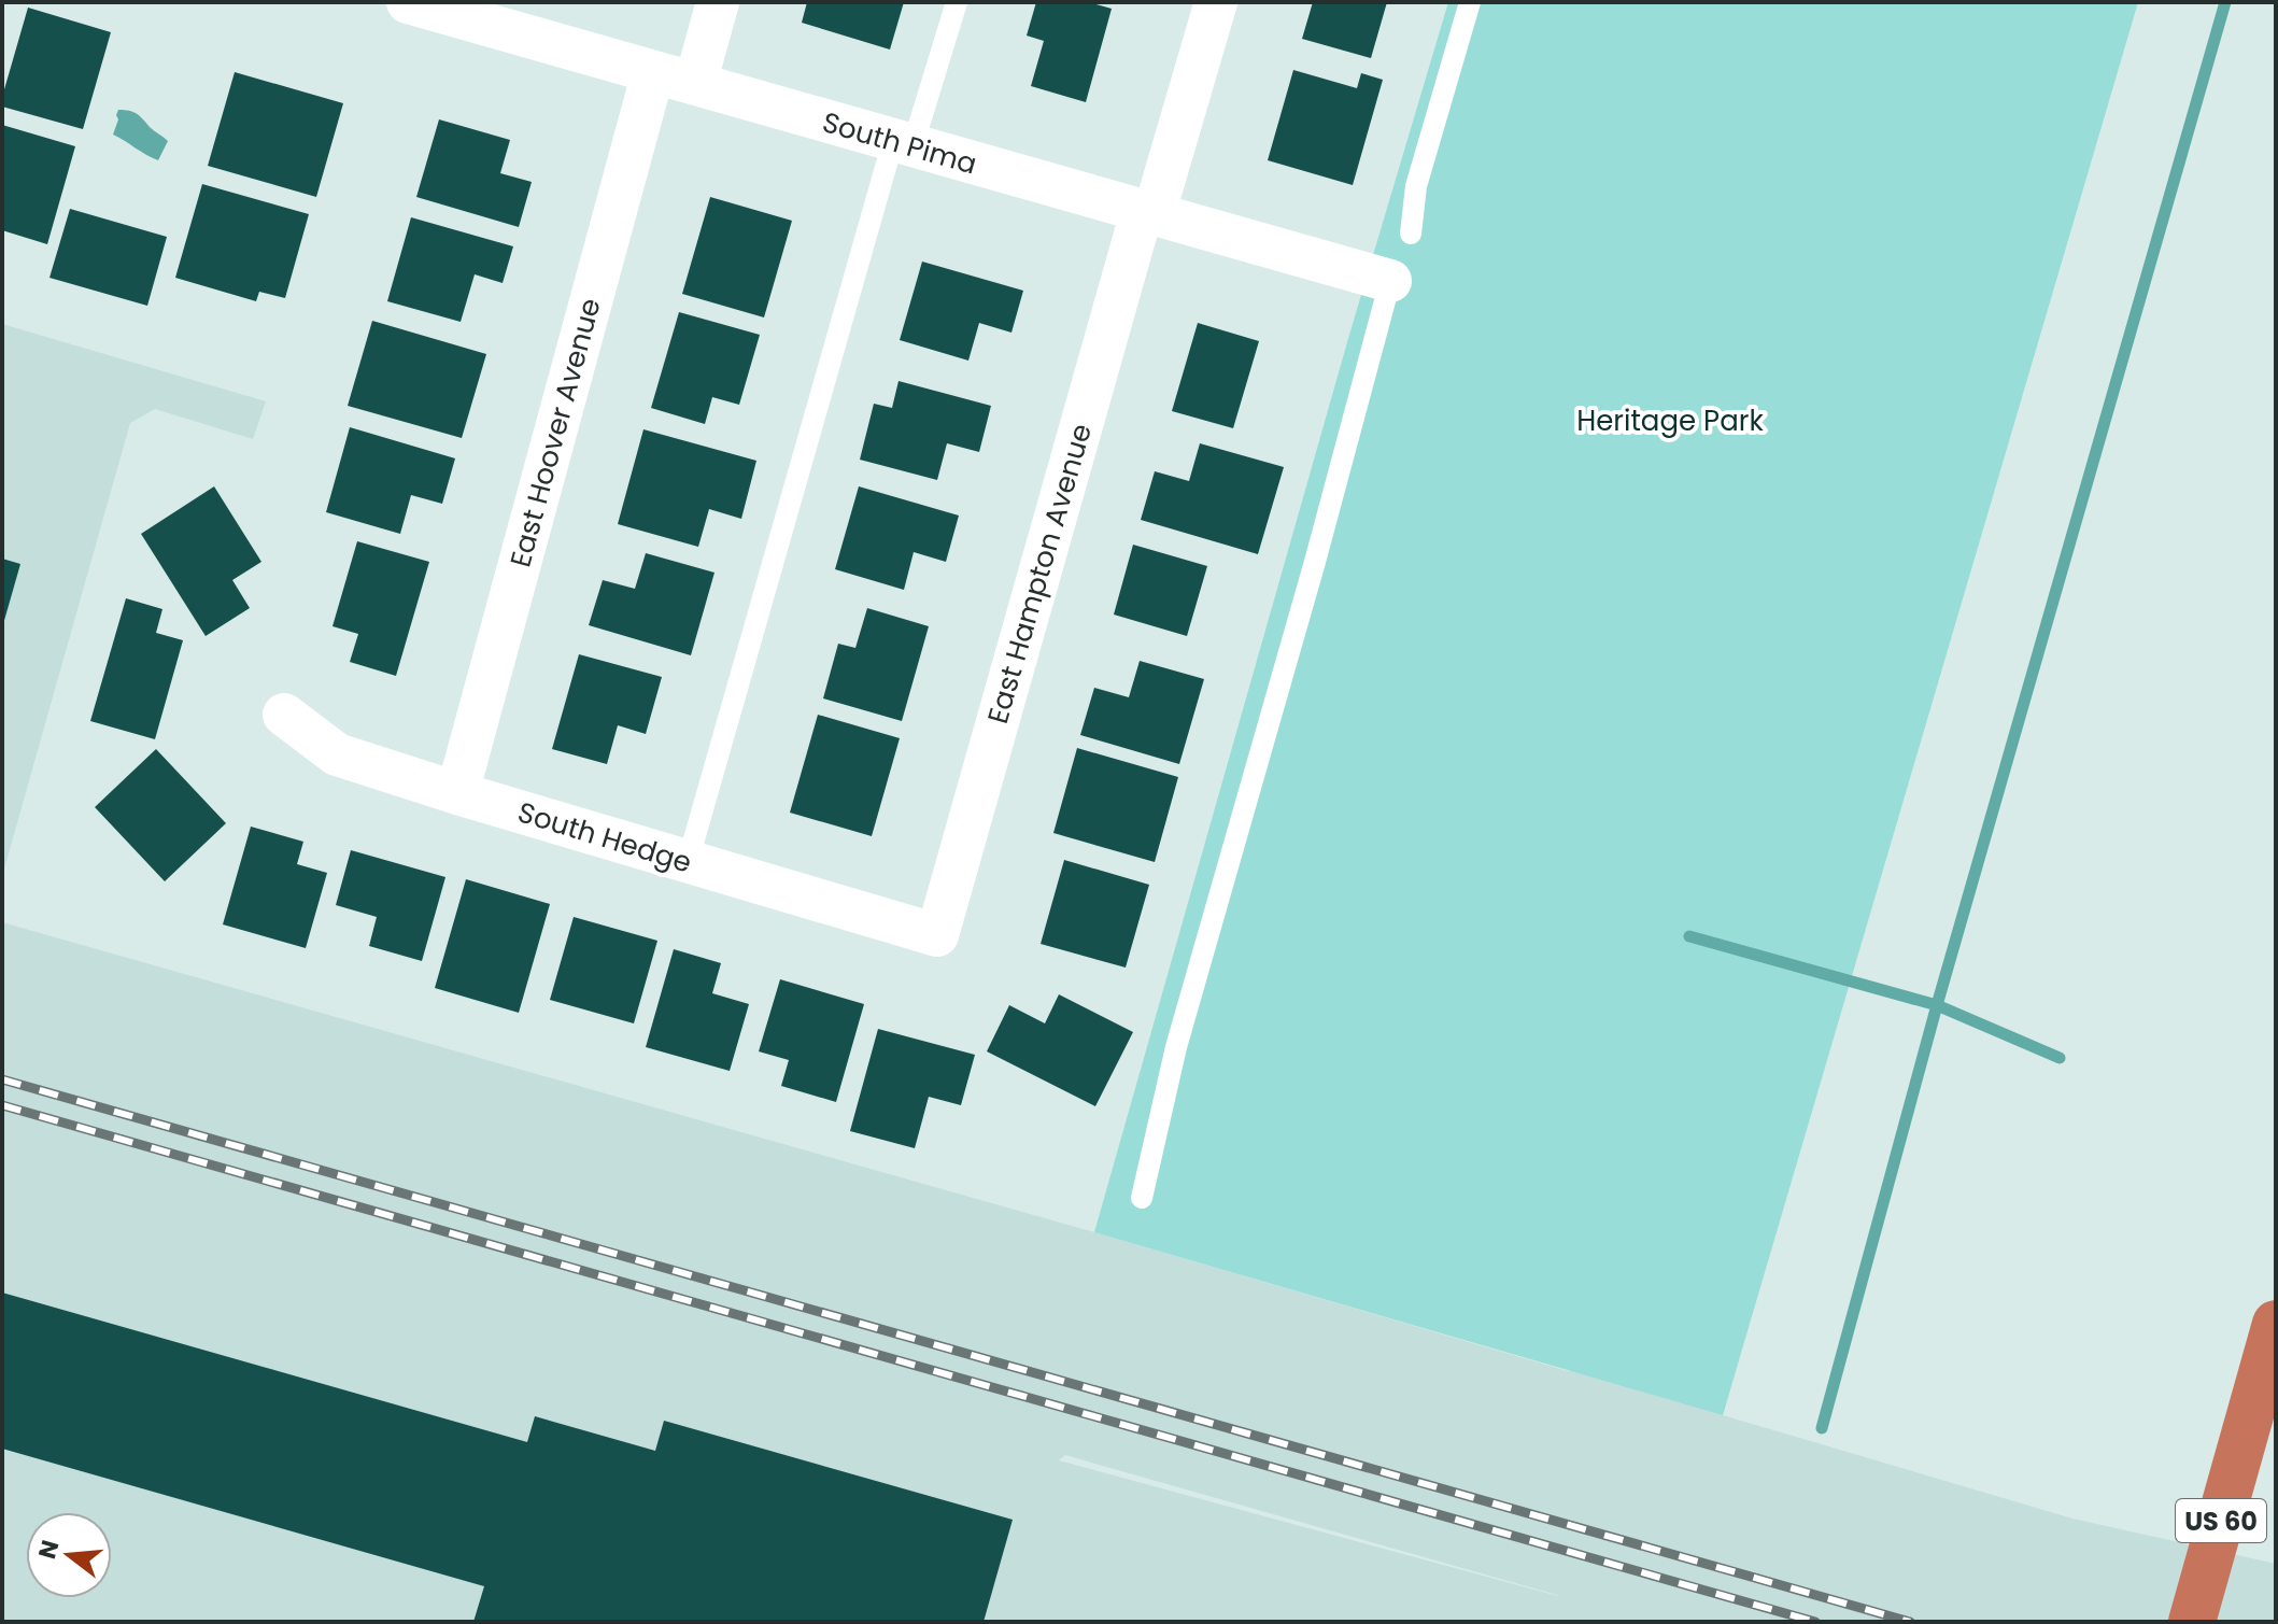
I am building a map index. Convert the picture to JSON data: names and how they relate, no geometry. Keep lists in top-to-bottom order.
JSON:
{
  "streets": {
    "highway": ["US 60"],
    "street": [
      "South Pima",
      "East Hoover Avenue",
      "East Hampton Avenue",
      "South Hedge"
    ]
  },
  "crossings": [
    ["South Pima", "East Hoover Avenue"],
    ["South Pima", "East Hampton Avenue"],
    ["East Hoover Avenue", "South Hedge"],
    ["East Hampton Avenue", "South Hedge"]
  ],
  "parks": ["Heritage Park"],
  "north": "left"
}
